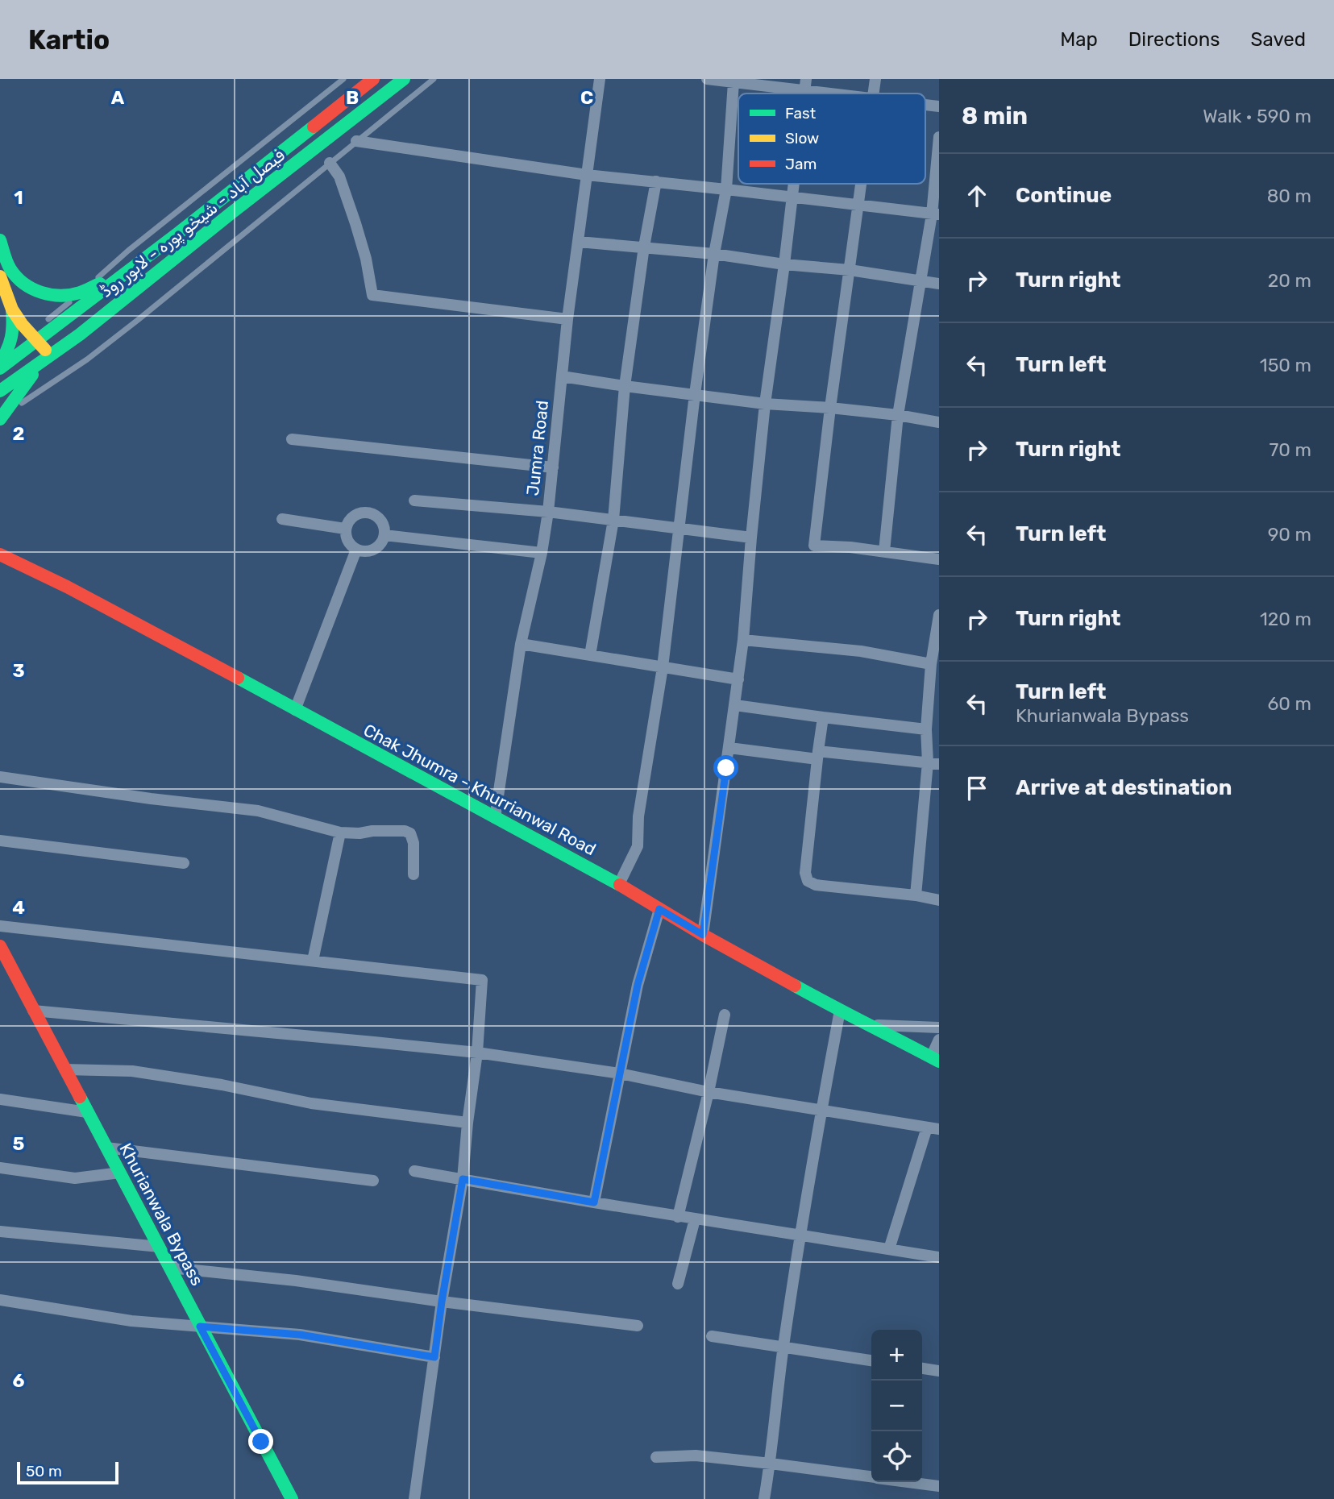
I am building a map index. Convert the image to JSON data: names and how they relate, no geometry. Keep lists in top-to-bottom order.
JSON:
{
  "streets": {
    "main road": ["فیصل آباد - شیخو پورہ - لاہور روڈ", "Chak Jhumra - Khurrianwal Road", "Khurianwala Bypass"],
    "street": ["Jumra Road"]
  },
  "crossings": [
    ["Jumra Road", "Chak Jhumra - Khurrianwal Road"]
  ],
  "legend": ["Fast", "Slow", "Jam"],
  "scale_bar": "50 m",
  "page": {
    "header": "Kartio",
    "nav": ["Map", "Directions", "Saved"],
    "heading": ["8 min", "Walk · 590 m"],
    "list": [
      ["Continue", "80 m"],
      ["Turn right", "20 m"],
      ["Turn left", "150 m"],
      ["Turn right", "70 m"],
      ["Turn left", "90 m"],
      ["Turn right", "120 m"],
      ["Turn left", "Khurianwala Bypass", "60 m"],
      "Arrive at destination"
    ],
    "map_buttons": ["+", "−"],
    "scale": "50 m"
  },
  "grid": {
    "columns": ["A", "B", "C"],
    "rows": [
      "1",
      "2",
      "3",
      "4",
      "5",
      "6"
    ]
  }
}
